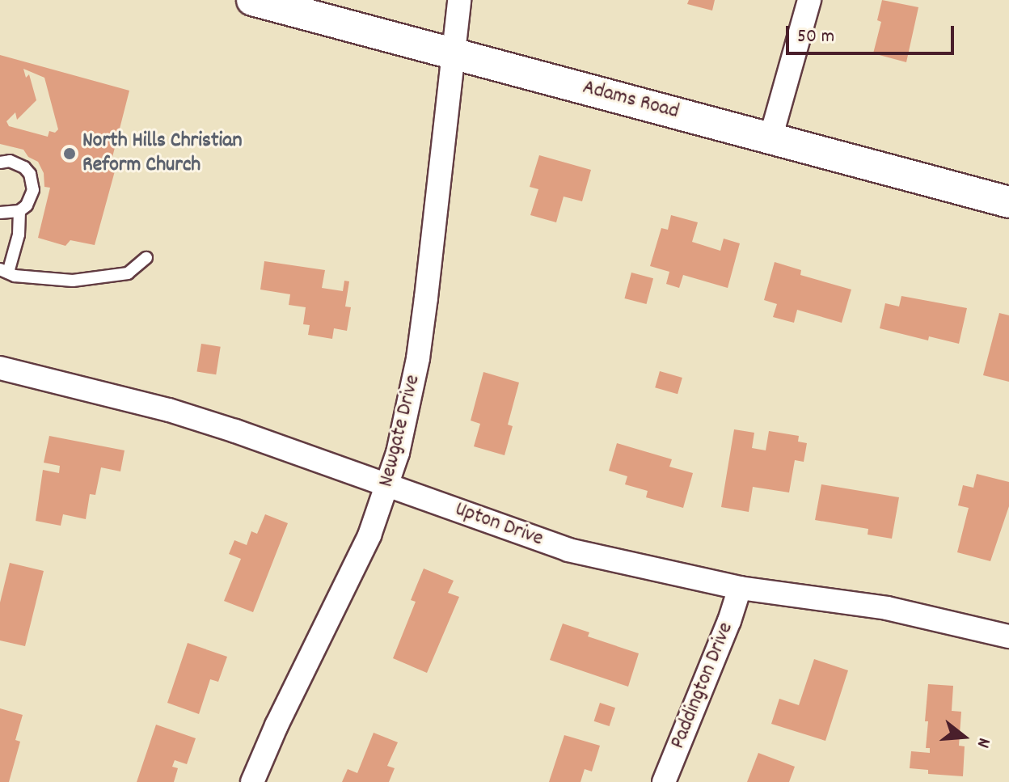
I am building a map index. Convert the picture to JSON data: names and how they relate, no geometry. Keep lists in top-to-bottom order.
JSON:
{
  "streets": {
    "street": [
      "Adams Road",
      "Newgate Drive",
      "Upton Drive",
      "Paddington Drive"
    ]
  },
  "crossings": [
    ["Adams Road", "Newgate Drive"],
    ["Newgate Drive", "Upton Drive"],
    ["Upton Drive", "Paddington Drive"]
  ],
  "places": ["North Hills Christian Reform Church"],
  "scale_bar": "50 m",
  "north": "right"
}
